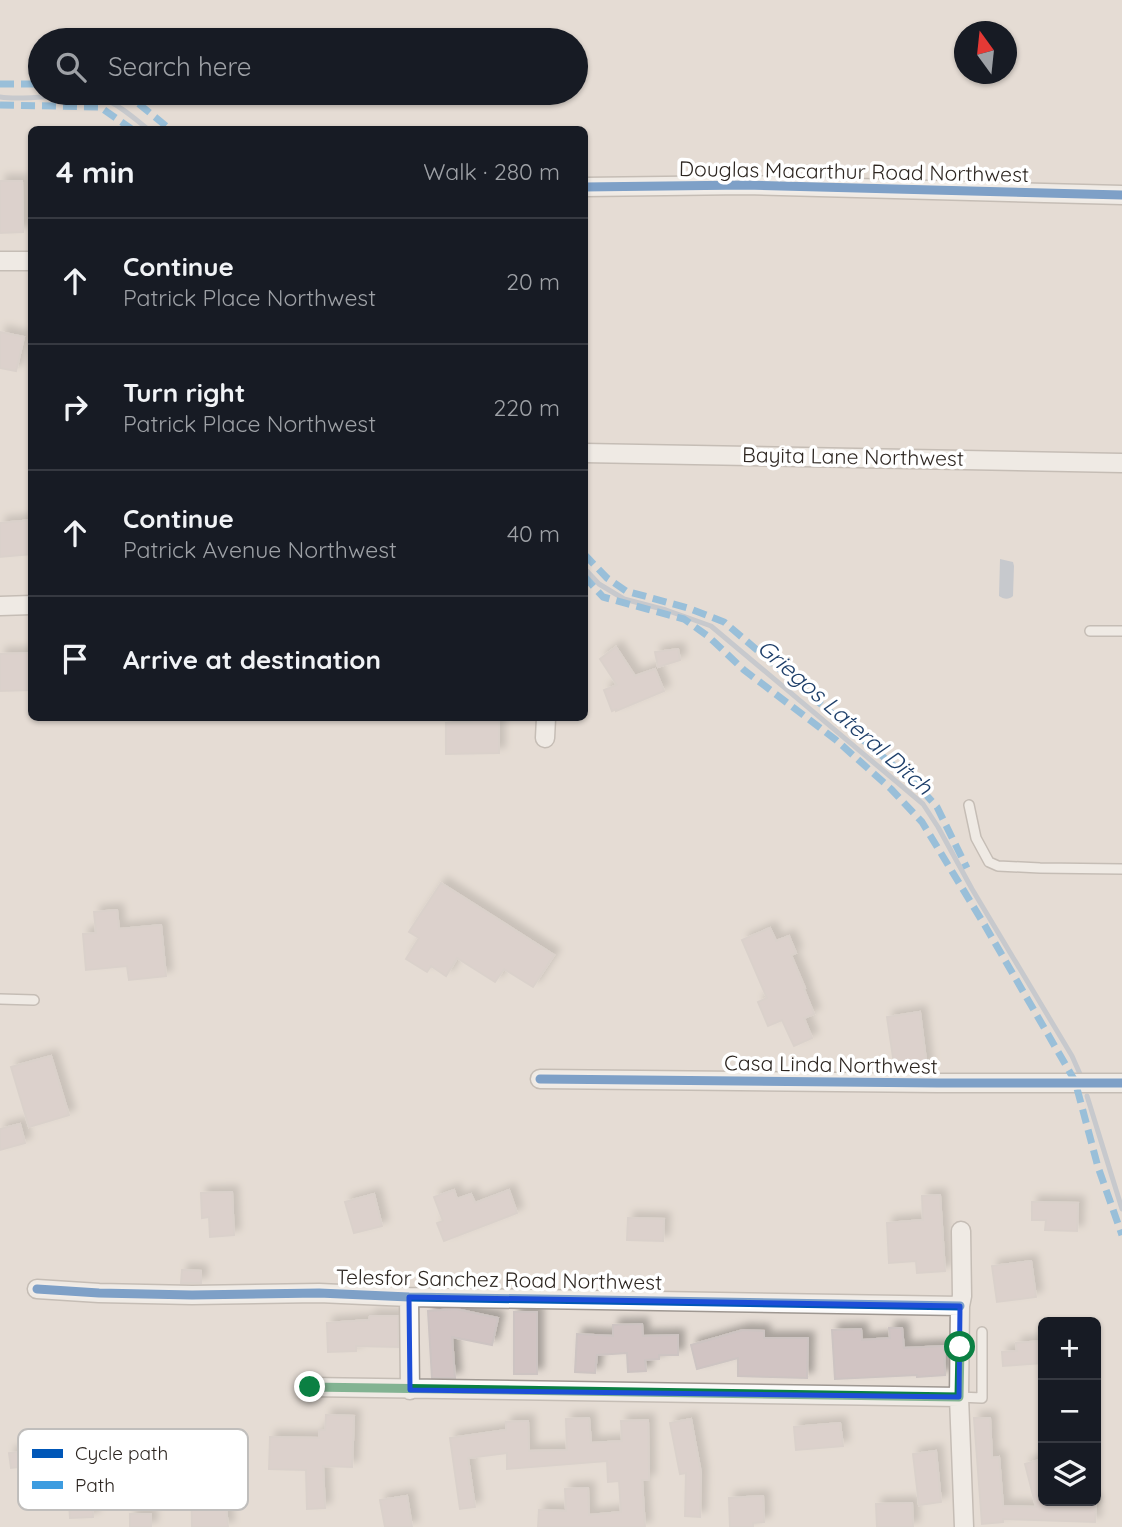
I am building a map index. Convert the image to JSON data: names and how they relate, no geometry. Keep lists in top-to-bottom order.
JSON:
{
  "streets": {
    "street": [
      "Douglas Macarthur Road Northwest",
      "Bayita Lane Northwest",
      "Casa Linda Northwest",
      "Telesfor Sanchez Road Northwest"
    ]
  },
  "water": ["Griegos Lateral Ditch"],
  "legend": ["Cycle path", "Path"],
  "north": "top",
  "page": {
    "search": "Search here",
    "heading": ["4 min", "Walk · 280 m"],
    "list": [
      ["Continue", "Patrick Place Northwest", "20 m"],
      ["Turn right", "Patrick Place Northwest", "220 m"],
      ["Continue", "Patrick Avenue Northwest", "40 m"],
      "Arrive at destination"
    ],
    "map_buttons": ["+", "−"]
  }
}
